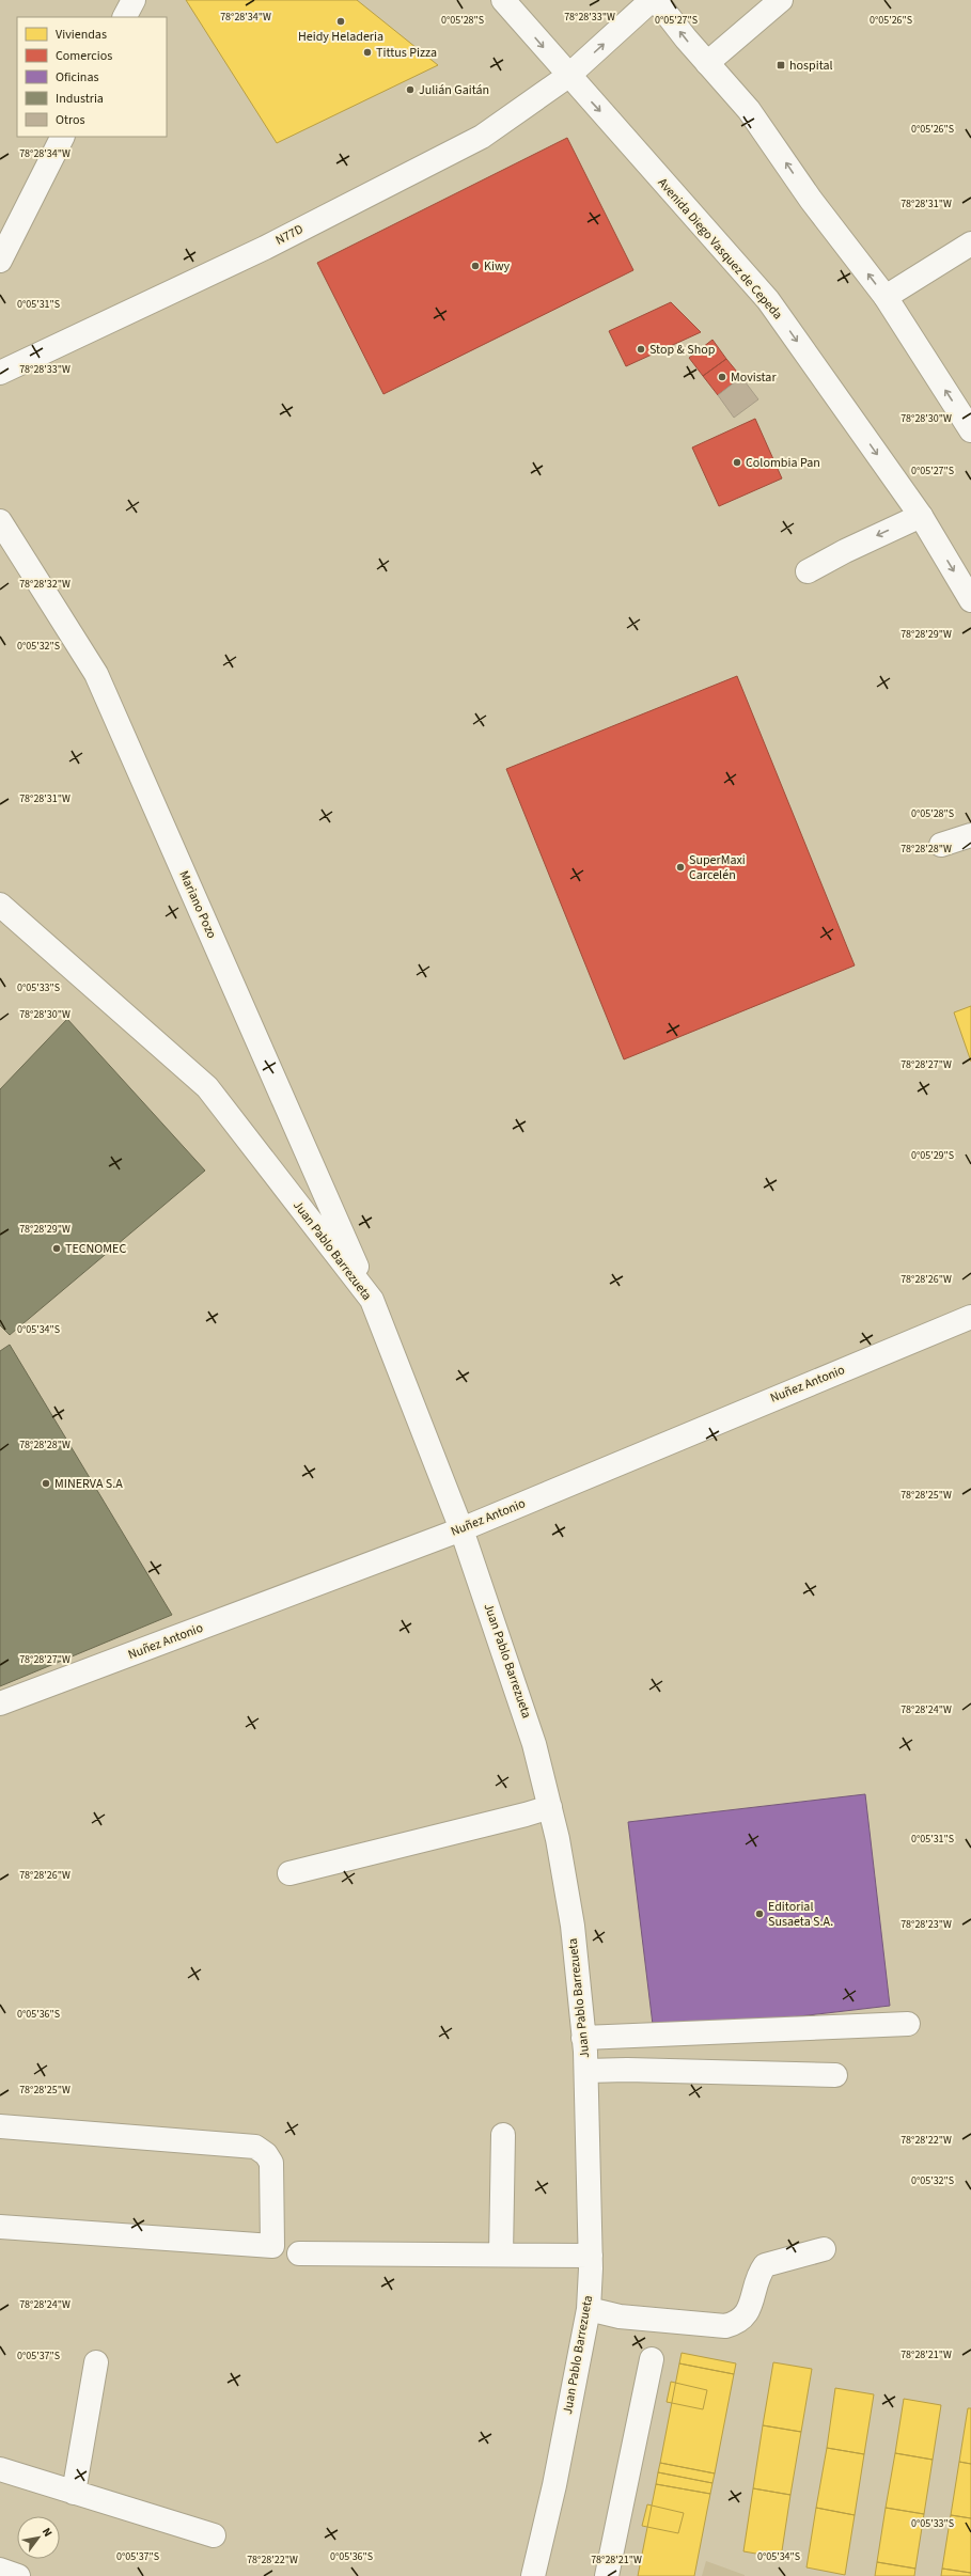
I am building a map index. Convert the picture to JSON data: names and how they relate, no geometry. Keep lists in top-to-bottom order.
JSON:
{
  "streets": {
    "street": [
      "N77D",
      "Avenida Diego Vasquez de Cepeda",
      "Mariano Pozo",
      "Juan Pablo Barrezueta",
      "Nuñez Antonio"
    ]
  },
  "crossings": [
    ["N77D", "Avenida Diego Vasquez de Cepeda"],
    ["Mariano Pozo", "Juan Pablo Barrezueta"],
    ["Juan Pablo Barrezueta", "Nuñez Antonio"]
  ],
  "places": {
    "other": [
      "Heidy Heladeria",
      "Tittus Pizza",
      "Julián Gaitán",
      "Kiwy",
      "Stop & Shop",
      "Movistar",
      "Colombia Pan",
      "SuperMaxi Carcelén",
      "TECNOMEC",
      "MINERVA S.A",
      "Editorial Susaeta S.A."
    ],
    "transit": ["hospital"]
  },
  "legend": [
    "Viviendas",
    "Comercios",
    "Oficinas",
    "Industria",
    "Otros"
  ],
  "north": "top right",
  "coordinates": [
    "78°28'33\"W",
    "78°28'34\"W",
    "0°05'28\"S",
    "0°05'27\"S",
    "0°05'26\"S",
    "78°28'31\"W",
    "0°05'31\"S",
    "78°28'30\"W",
    "78°28'32\"W",
    "78°28'29\"W",
    "0°05'32\"S",
    "78°28'28\"W",
    "0°05'33\"S",
    "78°28'27\"W",
    "0°05'29\"S",
    "78°28'26\"W",
    "0°05'34\"S",
    "78°28'25\"W",
    "78°28'24\"W",
    "78°28'23\"W",
    "0°05'36\"S",
    "78°28'22\"W",
    "78°28'21\"W",
    "0°05'37\"S"
  ]
}
